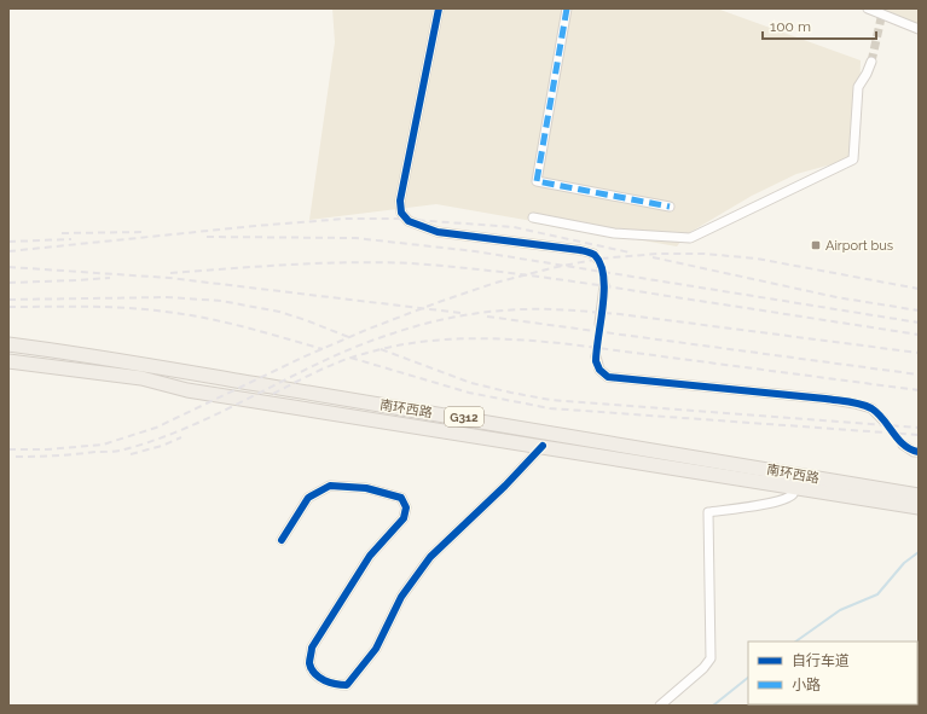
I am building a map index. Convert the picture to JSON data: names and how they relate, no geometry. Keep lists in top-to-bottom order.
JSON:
{
  "streets": {
    "highway": ["南环西路", "G312"]
  },
  "places": {
    "transit": ["Airport bus"]
  },
  "legend": ["自行车道", "小路"],
  "scale_bar": "100 m"
}
